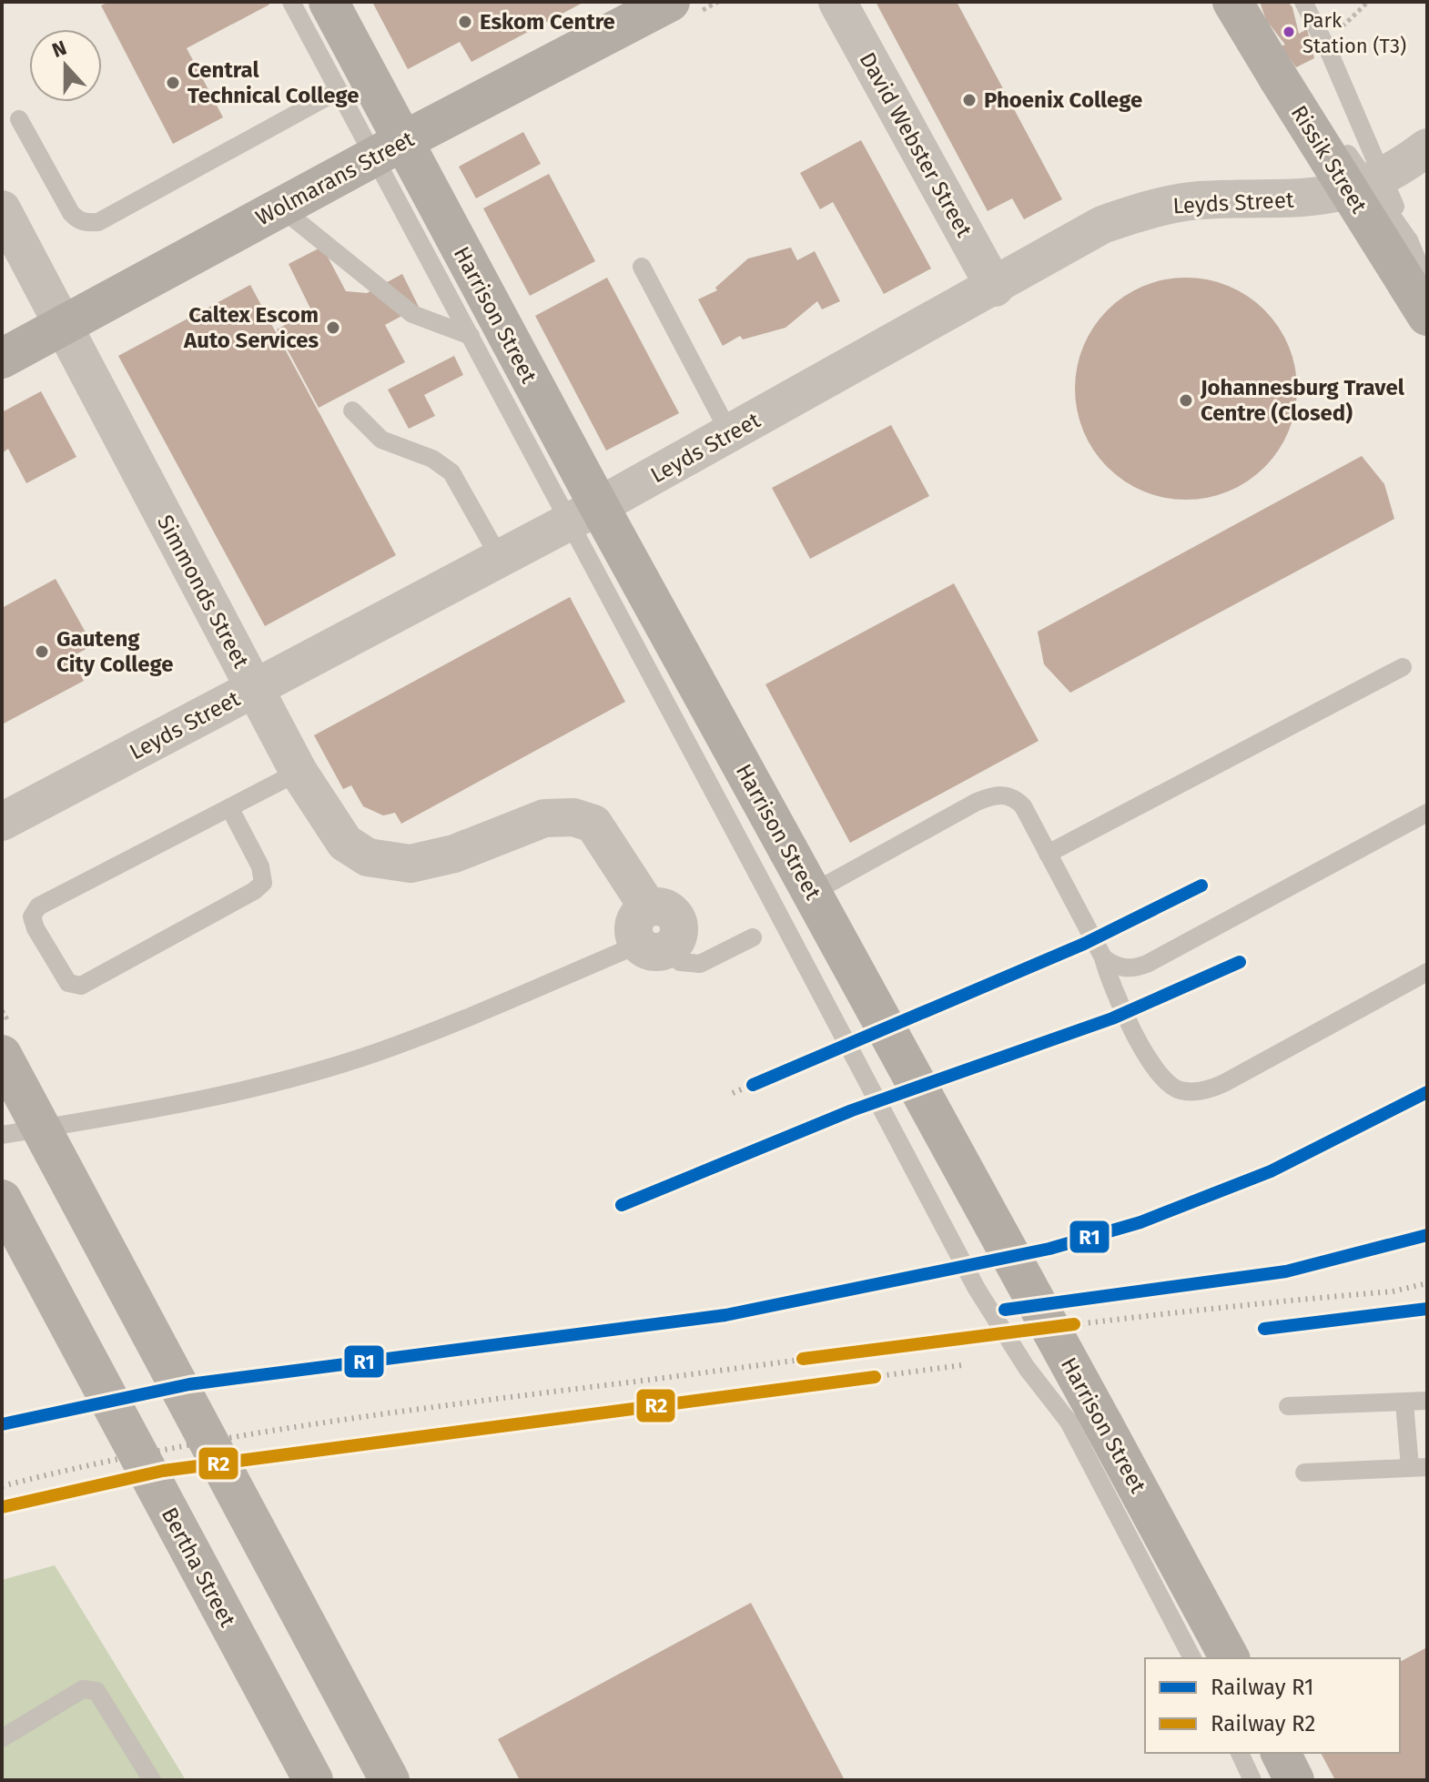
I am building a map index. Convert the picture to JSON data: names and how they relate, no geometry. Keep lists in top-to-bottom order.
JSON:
{
  "streets": {
    "main road": ["Rissik Street", "Wolmarans Street", "Harrison Street"],
    "street": [
      "David Webster Street",
      "Leyds Street",
      "Simmonds Street",
      "Bertha Street"
    ]
  },
  "crossings": [
    ["David Webster Street", "Leyds Street"],
    ["Wolmarans Street", "Harrison Street"],
    ["Wolmarans Street", "Simmonds Street"],
    ["Leyds Street", "Harrison Street"],
    ["Leyds Street", "Simmonds Street"]
  ],
  "places": [
    "Eskom Centre",
    "Park Station (T3)",
    "Central Technical College",
    "Phoenix College",
    "Caltex Escom Auto Services",
    "Johannesburg Travel Centre (Closed)",
    "Gauteng City College"
  ],
  "lines": ["rail line R1", "rail line R2"],
  "legend": ["Railway R1", "Railway R2"],
  "north": "top"
}
